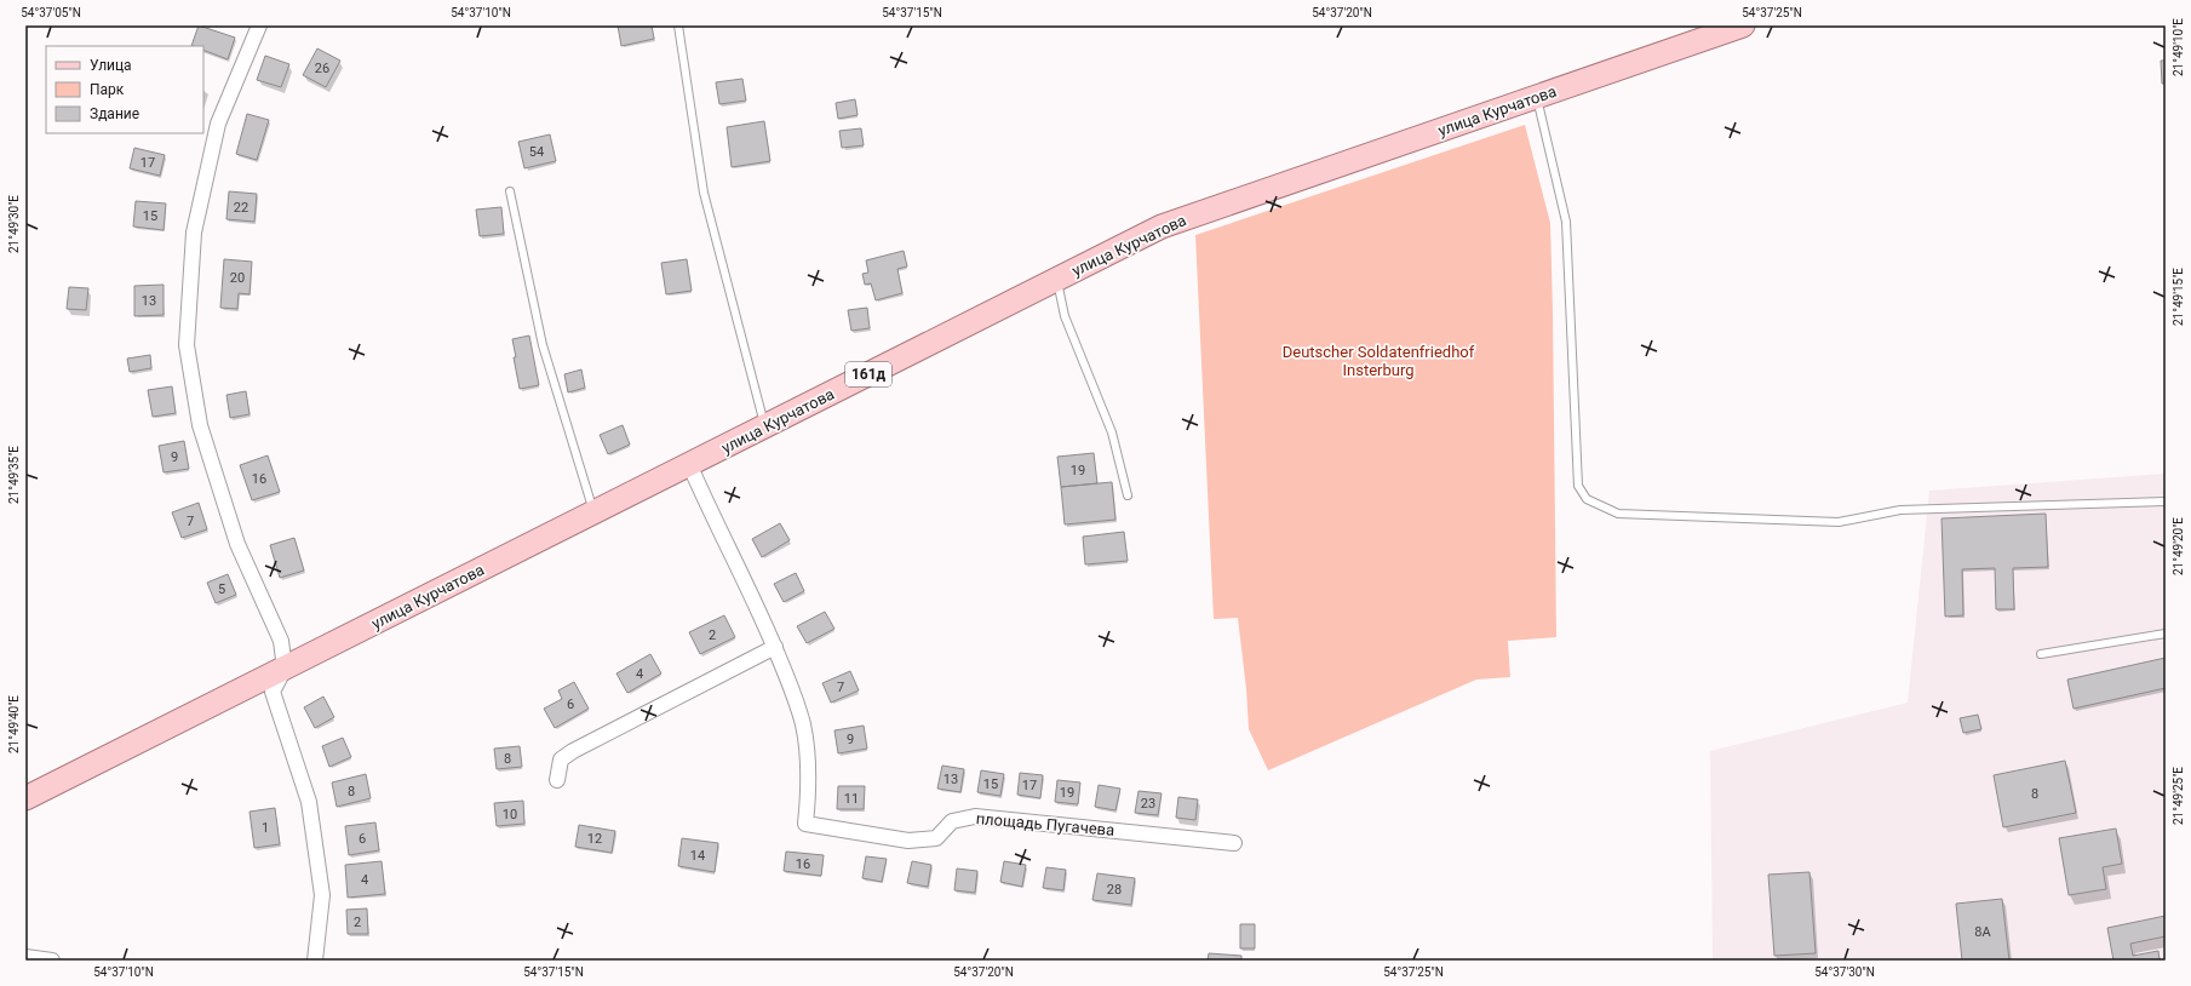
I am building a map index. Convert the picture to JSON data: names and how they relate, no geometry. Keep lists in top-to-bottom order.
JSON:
{
  "streets": {
    "main road": ["улица Курчатова", "161д"],
    "street": ["площадь Пугачева"]
  },
  "parks": ["Deutscher Soldatenfriedhof Insterburg"],
  "house_numbers": [
    "26",
    "54",
    "17",
    "22",
    "15",
    "20",
    "13",
    "9",
    "19",
    "16",
    "7",
    "5",
    "2",
    "4",
    "7",
    "6",
    "9",
    "8",
    "13",
    "15",
    "17",
    "8",
    "19",
    "8",
    "11",
    "23",
    "10",
    "1",
    "6",
    "12",
    "14",
    "16",
    "4",
    "28",
    "2",
    "8А"
  ],
  "legend": ["Улица", "Парк", "Здание"],
  "coordinates": [
    "54°37'05\"N",
    "54°37'10\"N",
    "54°37'15\"N",
    "54°37'20\"N",
    "54°37'25\"N",
    "21°49'10\"E",
    "21°49'30\"E",
    "21°49'15\"E",
    "21°49'35\"E",
    "21°49'20\"E",
    "21°49'40\"E",
    "21°49'25\"E",
    "54°37'30\"N"
  ]
}
